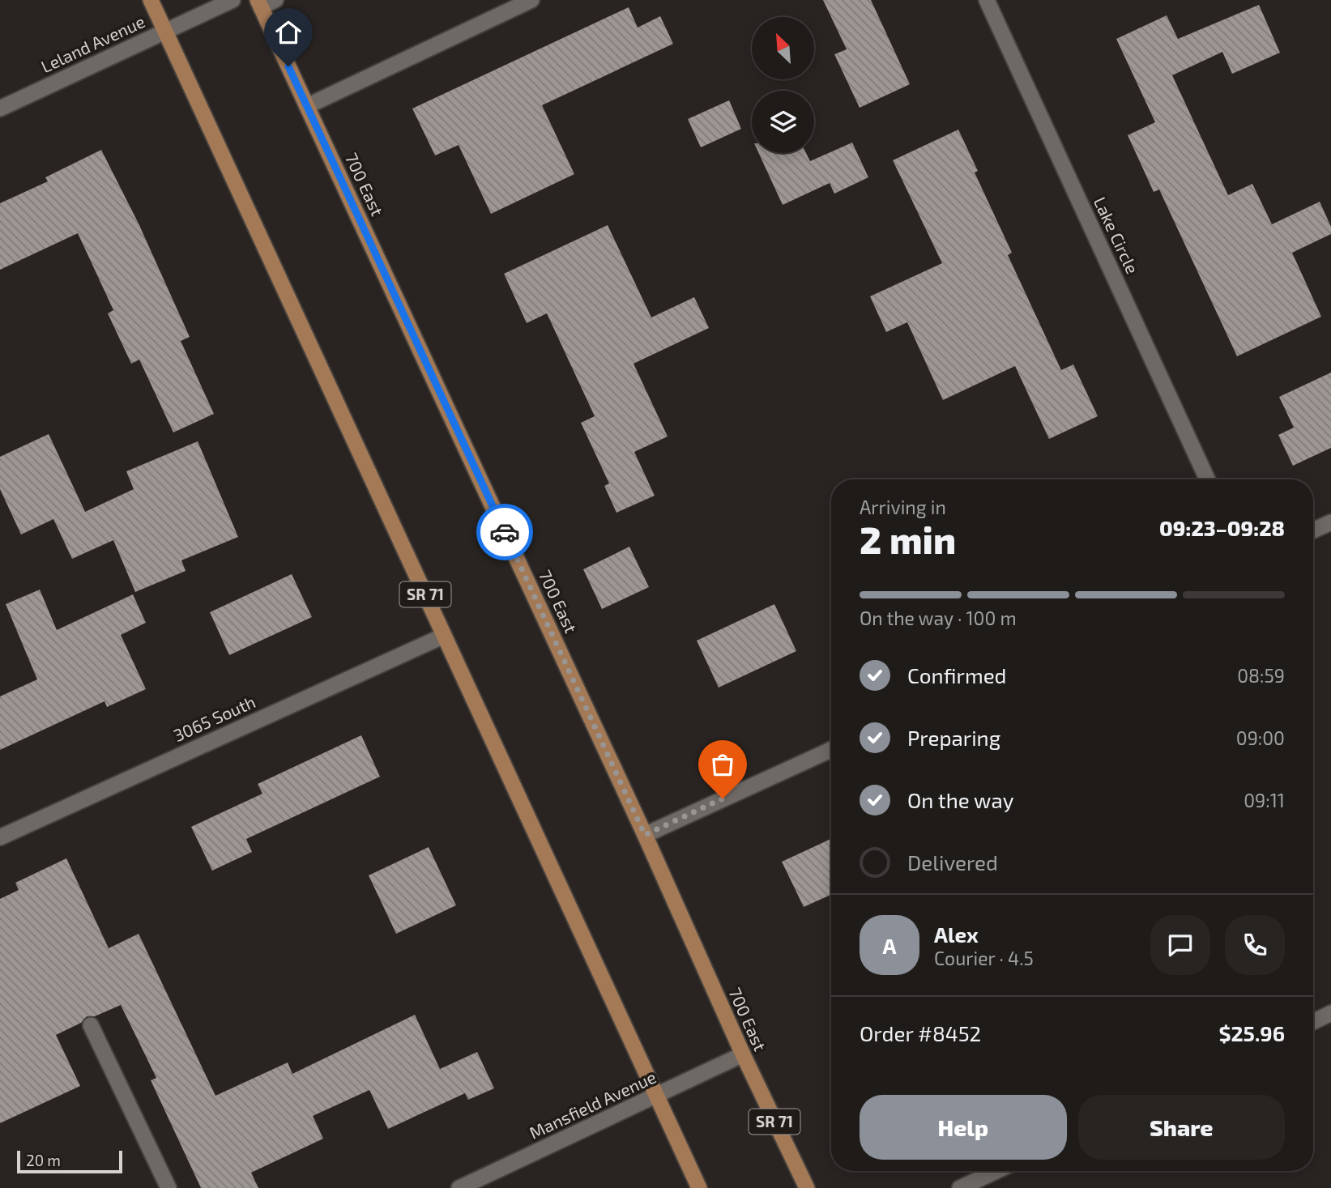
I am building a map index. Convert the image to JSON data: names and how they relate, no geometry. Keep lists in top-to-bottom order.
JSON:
{
  "streets": {
    "main road": ["700 East", "SR 71"],
    "street": [
      "Leland Avenue",
      "Lake Circle",
      "3065 South",
      "Mansfield Avenue"
    ]
  },
  "crossings": [
    ["Leland Avenue", "SR 71"],
    ["700 East", "Mansfield Avenue"],
    ["SR 71", "3065 South"],
    ["SR 71", "Mansfield Avenue"]
  ],
  "scale_bar": "20 m",
  "north": "top left",
  "page": {
    "heading": ["2 min", "Arriving in", "09:23–09:28"],
    "panel": [
      "Alex",
      "Courier · 4.5",
      "Order #8452",
      "$25.96"
    ],
    "bar": "On the way · 100 m",
    "list": [
      ["Confirmed", "08:59"],
      ["Preparing", "09:00"],
      ["On the way", "09:11"],
      "Delivered"
    ],
    "round": "A",
    "buttons": ["Help", "Share"],
    "scale": "20 m"
  }
}
